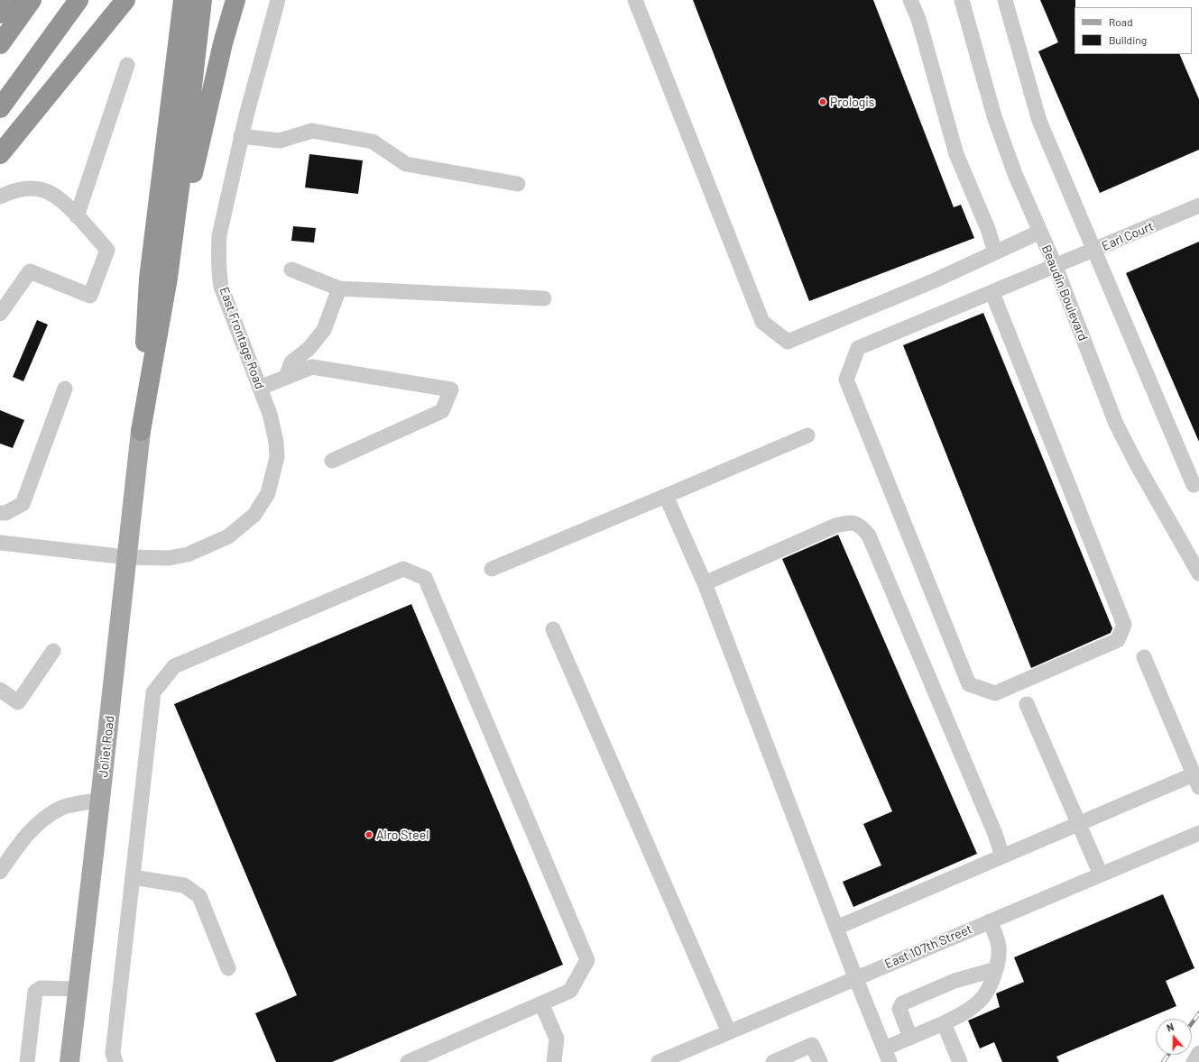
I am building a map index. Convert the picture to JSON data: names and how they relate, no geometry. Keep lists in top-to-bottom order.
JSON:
{
  "streets": {
    "main road": ["Joliet Road"],
    "street": [
      "Earl Court",
      "Beaudin Boulevard",
      "East Frontage Road",
      "East 107th Street"
    ]
  },
  "crossings": [
    ["Earl Court", "Beaudin Boulevard"],
    ["East Frontage Road", "Joliet Road"]
  ],
  "places": ["Prologis", "Alro Steel"],
  "legend": ["Road", "Building"],
  "north": "top"
}
